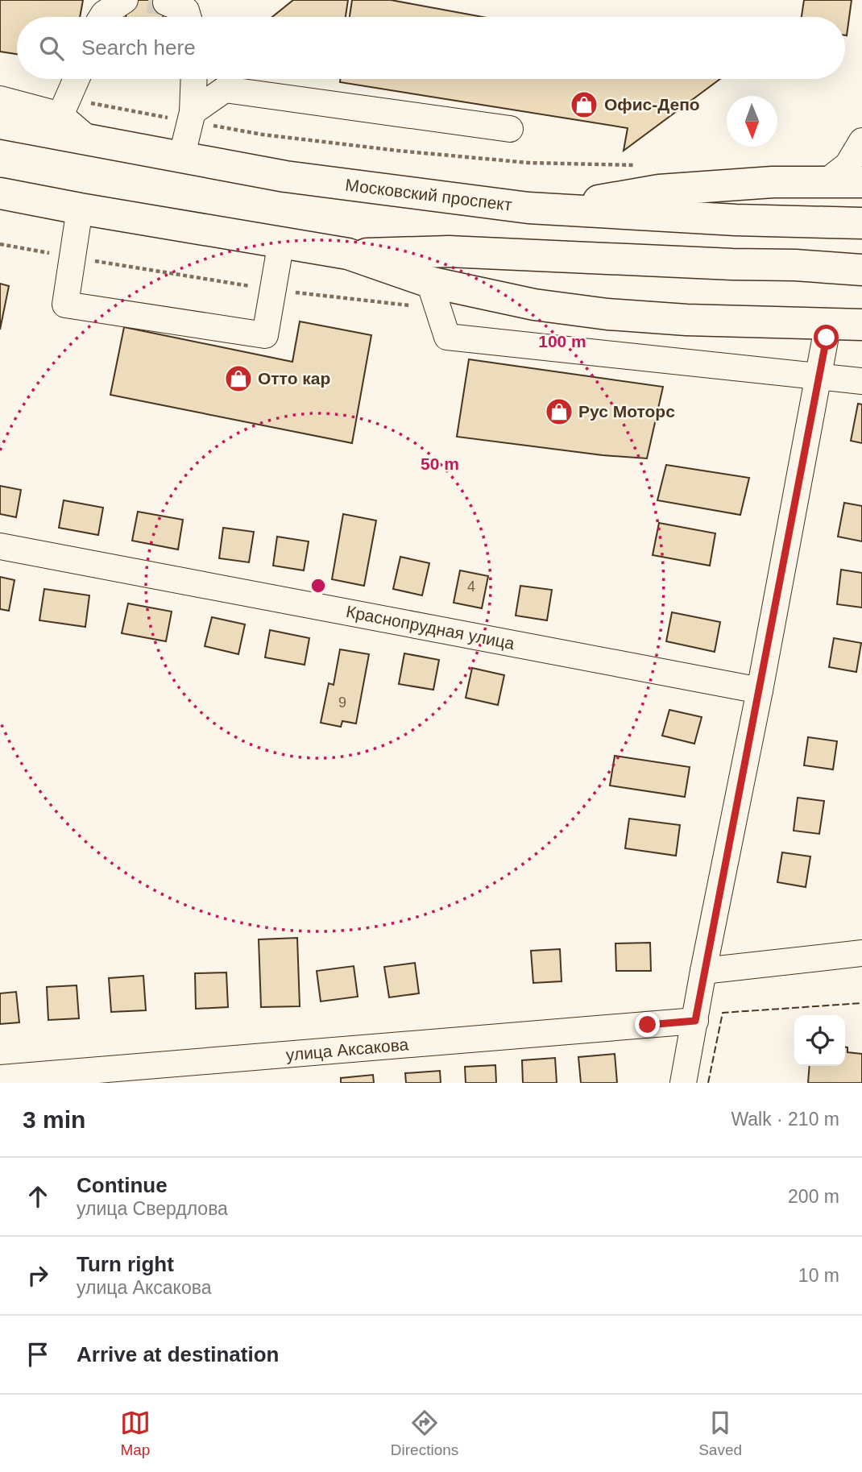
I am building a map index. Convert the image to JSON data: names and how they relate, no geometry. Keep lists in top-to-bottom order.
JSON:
{
  "streets": {
    "main road": ["Московский проспект"],
    "street": ["Краснопрудная улица", "улица Аксакова"]
  },
  "places": {
    "shop": ["Офис-Депо", "Отто кар", "Рус Моторс"]
  },
  "house_numbers": ["4", "9"],
  "north": "bottom",
  "page": {
    "search": "Search here",
    "heading": ["3 min", "Walk · 210 m"],
    "list": [
      ["Continue", "улица Свердлова", "200 m"],
      ["Turn right", "улица Аксакова", "10 m"],
      "Arrive at destination"
    ],
    "nav": ["Map", "Directions", "Saved"]
  },
  "rings": ["100 m", "50 m"]
}
